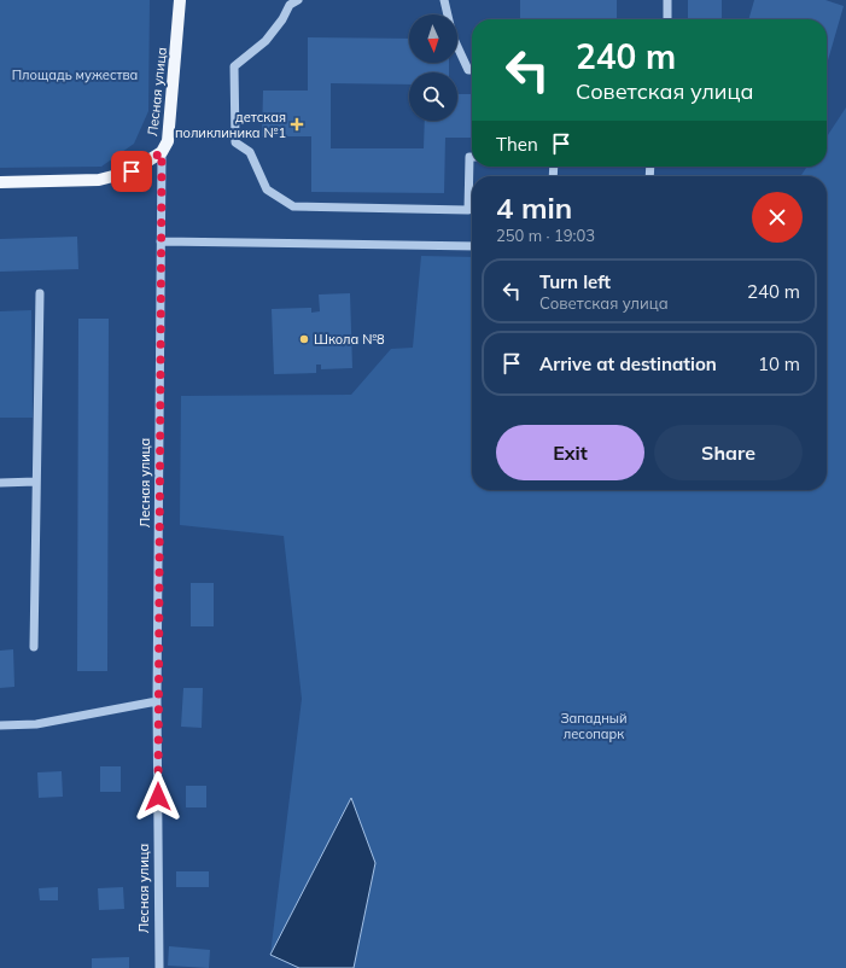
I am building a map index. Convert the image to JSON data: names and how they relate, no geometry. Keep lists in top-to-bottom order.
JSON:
{
  "streets": {
    "main road": ["Лесная улица"]
  },
  "parks": ["Площадь мужества", "Западный лесопарк"],
  "places": {
    "health": ["детская поликлиника №1"],
    "other": ["Школа №8"]
  },
  "north": "bottom",
  "page": {
    "turn": ["240 m", "Советская улица"],
    "then": "Then",
    "heading": ["4 min", "250 m · 19:03"],
    "list": [
      {
        "name": "Turn left",
        "note": "Советская улица",
        "value": "240 m"
      },
      {
        "name": "Arrive at destination",
        "value": "10 m"
      }
    ],
    "buttons": ["Exit", "Share"]
  }
}
